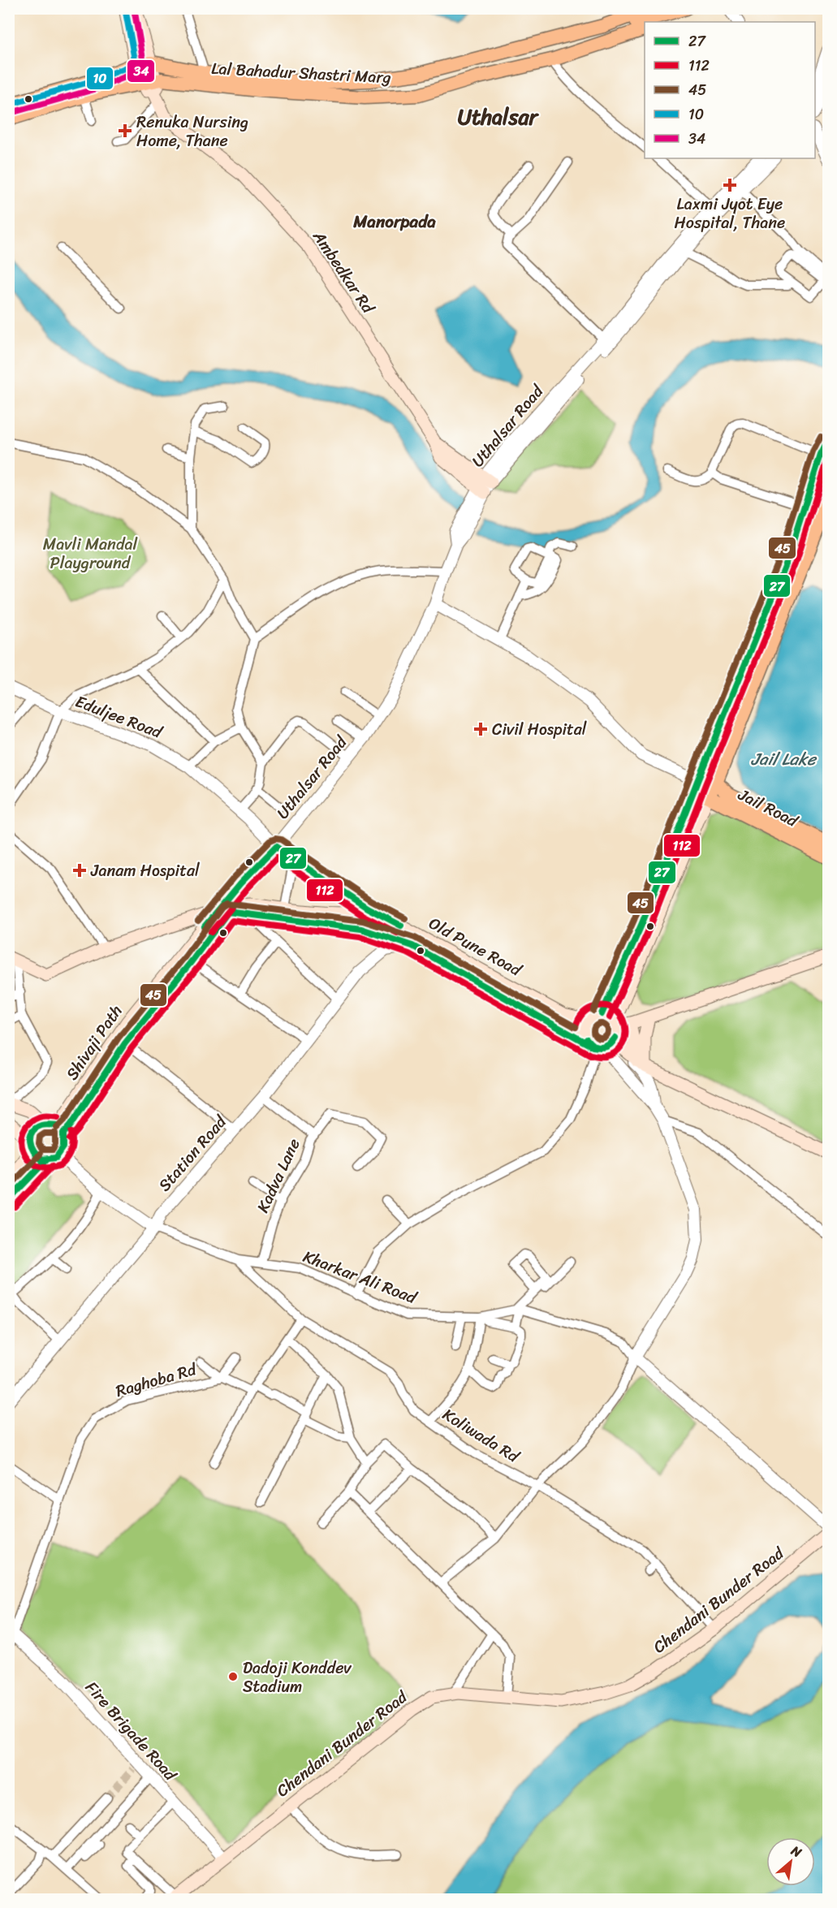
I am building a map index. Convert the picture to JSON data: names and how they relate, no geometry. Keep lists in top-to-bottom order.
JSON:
{
  "streets": {
    "main road": [
      "Lal Bahadur Shastri Marg",
      "Ambedkar Rd",
      "Jail Road",
      "Old Pune Road",
      "Shivaji Path",
      "Chendani Bunder Road"
    ],
    "street": [
      "Uthalsar Road",
      "Eduljee Road",
      "Station Road",
      "Kadva Lane",
      "Kharkar Ali Road",
      "Raghoba Rd",
      "Koliwada Rd",
      "Fire Brigade Road"
    ]
  },
  "crossings": [
    ["Lal Bahadur Shastri Marg", "Ambedkar Rd"],
    ["Ambedkar Rd", "Uthalsar Road"],
    ["Uthalsar Road", "Eduljee Road"],
    ["Uthalsar Road", "Old Pune Road"],
    ["Uthalsar Road", "Shivaji Path"],
    ["Eduljee Road", "Old Pune Road"],
    ["Eduljee Road", "Shivaji Path"],
    ["Old Pune Road", "Shivaji Path"],
    ["Old Pune Road", "Station Road"],
    ["Station Road", "Kadva Lane"],
    ["Station Road", "Kharkar Ali Road"],
    ["Kadva Lane", "Kharkar Ali Road"],
    ["Kharkar Ali Road", "Koliwada Rd"],
    ["Raghoba Rd", "Fire Brigade Road"],
    ["Koliwada Rd", "Chendani Bunder Road"],
    ["Chendani Bunder Road", "Fire Brigade Road"]
  ],
  "districts": ["Uthalsar", "Manorpada"],
  "water": ["Jail Lake"],
  "parks": ["Mavli Mandal Playground"],
  "places": {
    "health": [
      "Renuka Nursing Home, Thane",
      "Laxmi Jyot Eye Hospital, Thane",
      "Civil Hospital",
      "Janam Hospital"
    ],
    "other": ["Dadoji Konddev Stadium"]
  },
  "lines": [
    "transit line 10",
    "transit line 34",
    "transit line 45",
    "transit line 27",
    "transit line 112"
  ],
  "legend": [
    "27",
    "112",
    "45",
    "10",
    "34"
  ],
  "north": "top right"
}
